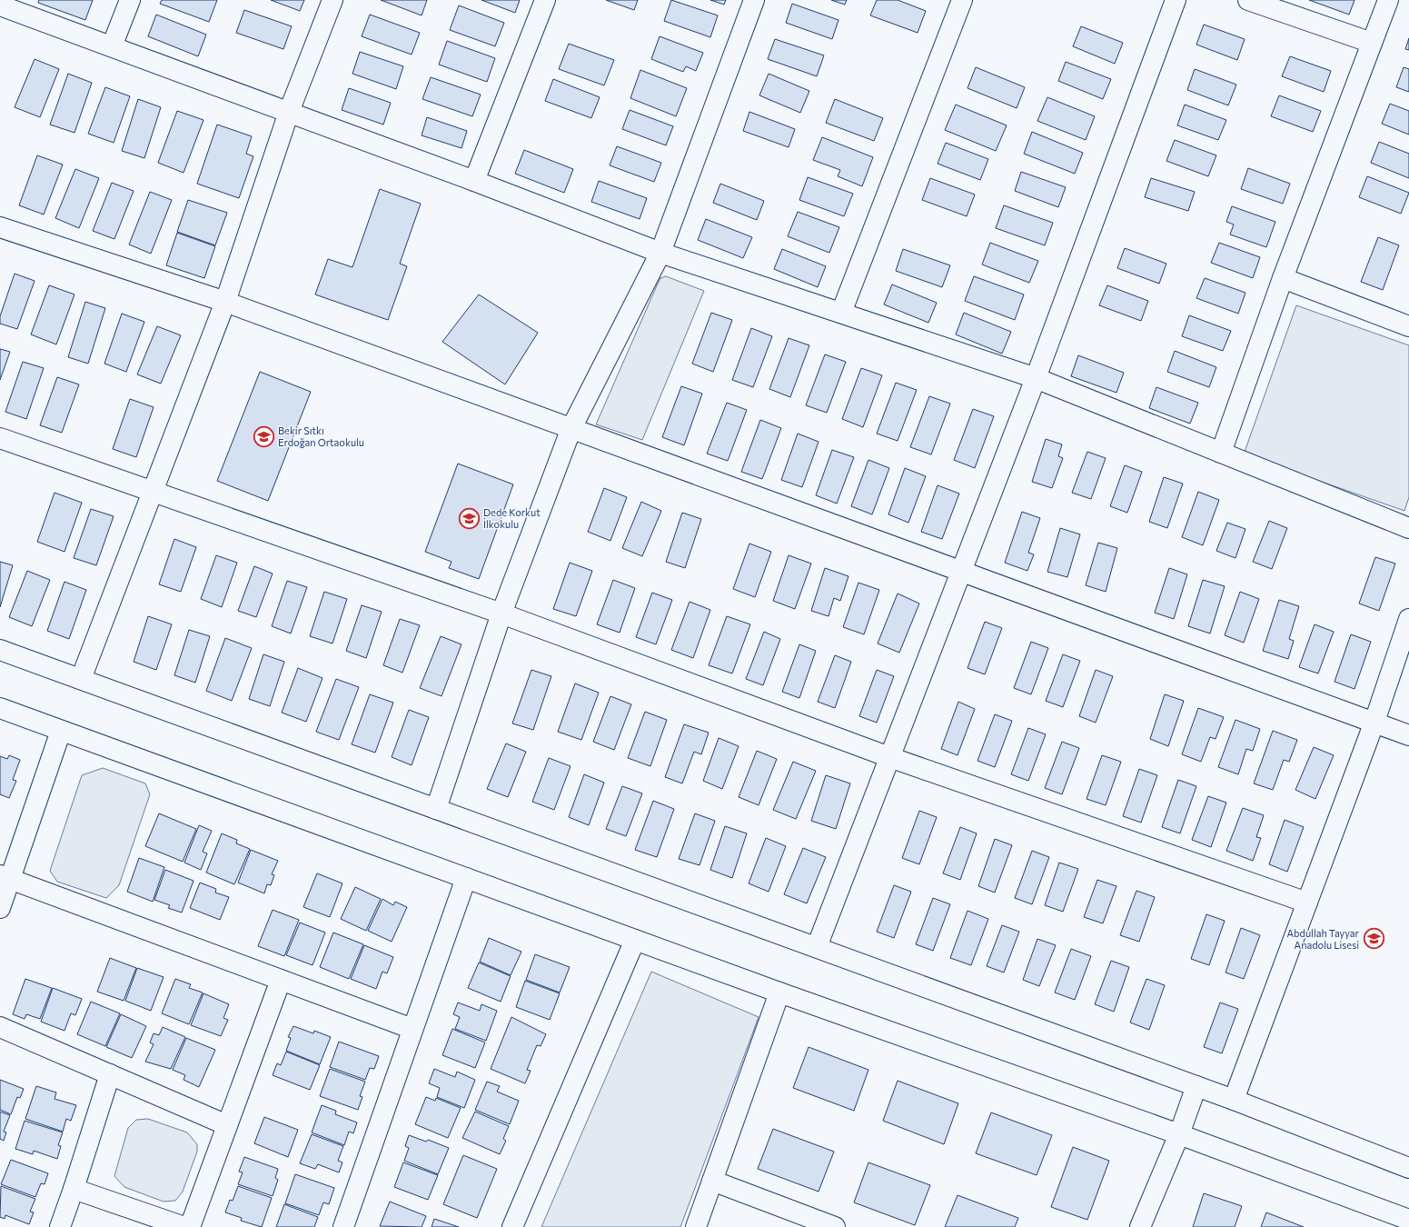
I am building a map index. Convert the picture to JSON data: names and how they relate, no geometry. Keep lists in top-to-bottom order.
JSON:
{
  "places": {
    "school or university": ["Bekir Sıtkı Erdoğan Ortaokulu", "Dede Korkut İlkokulu", "Abdullah Tayyar Anadolu Lisesi"]
  }
}
